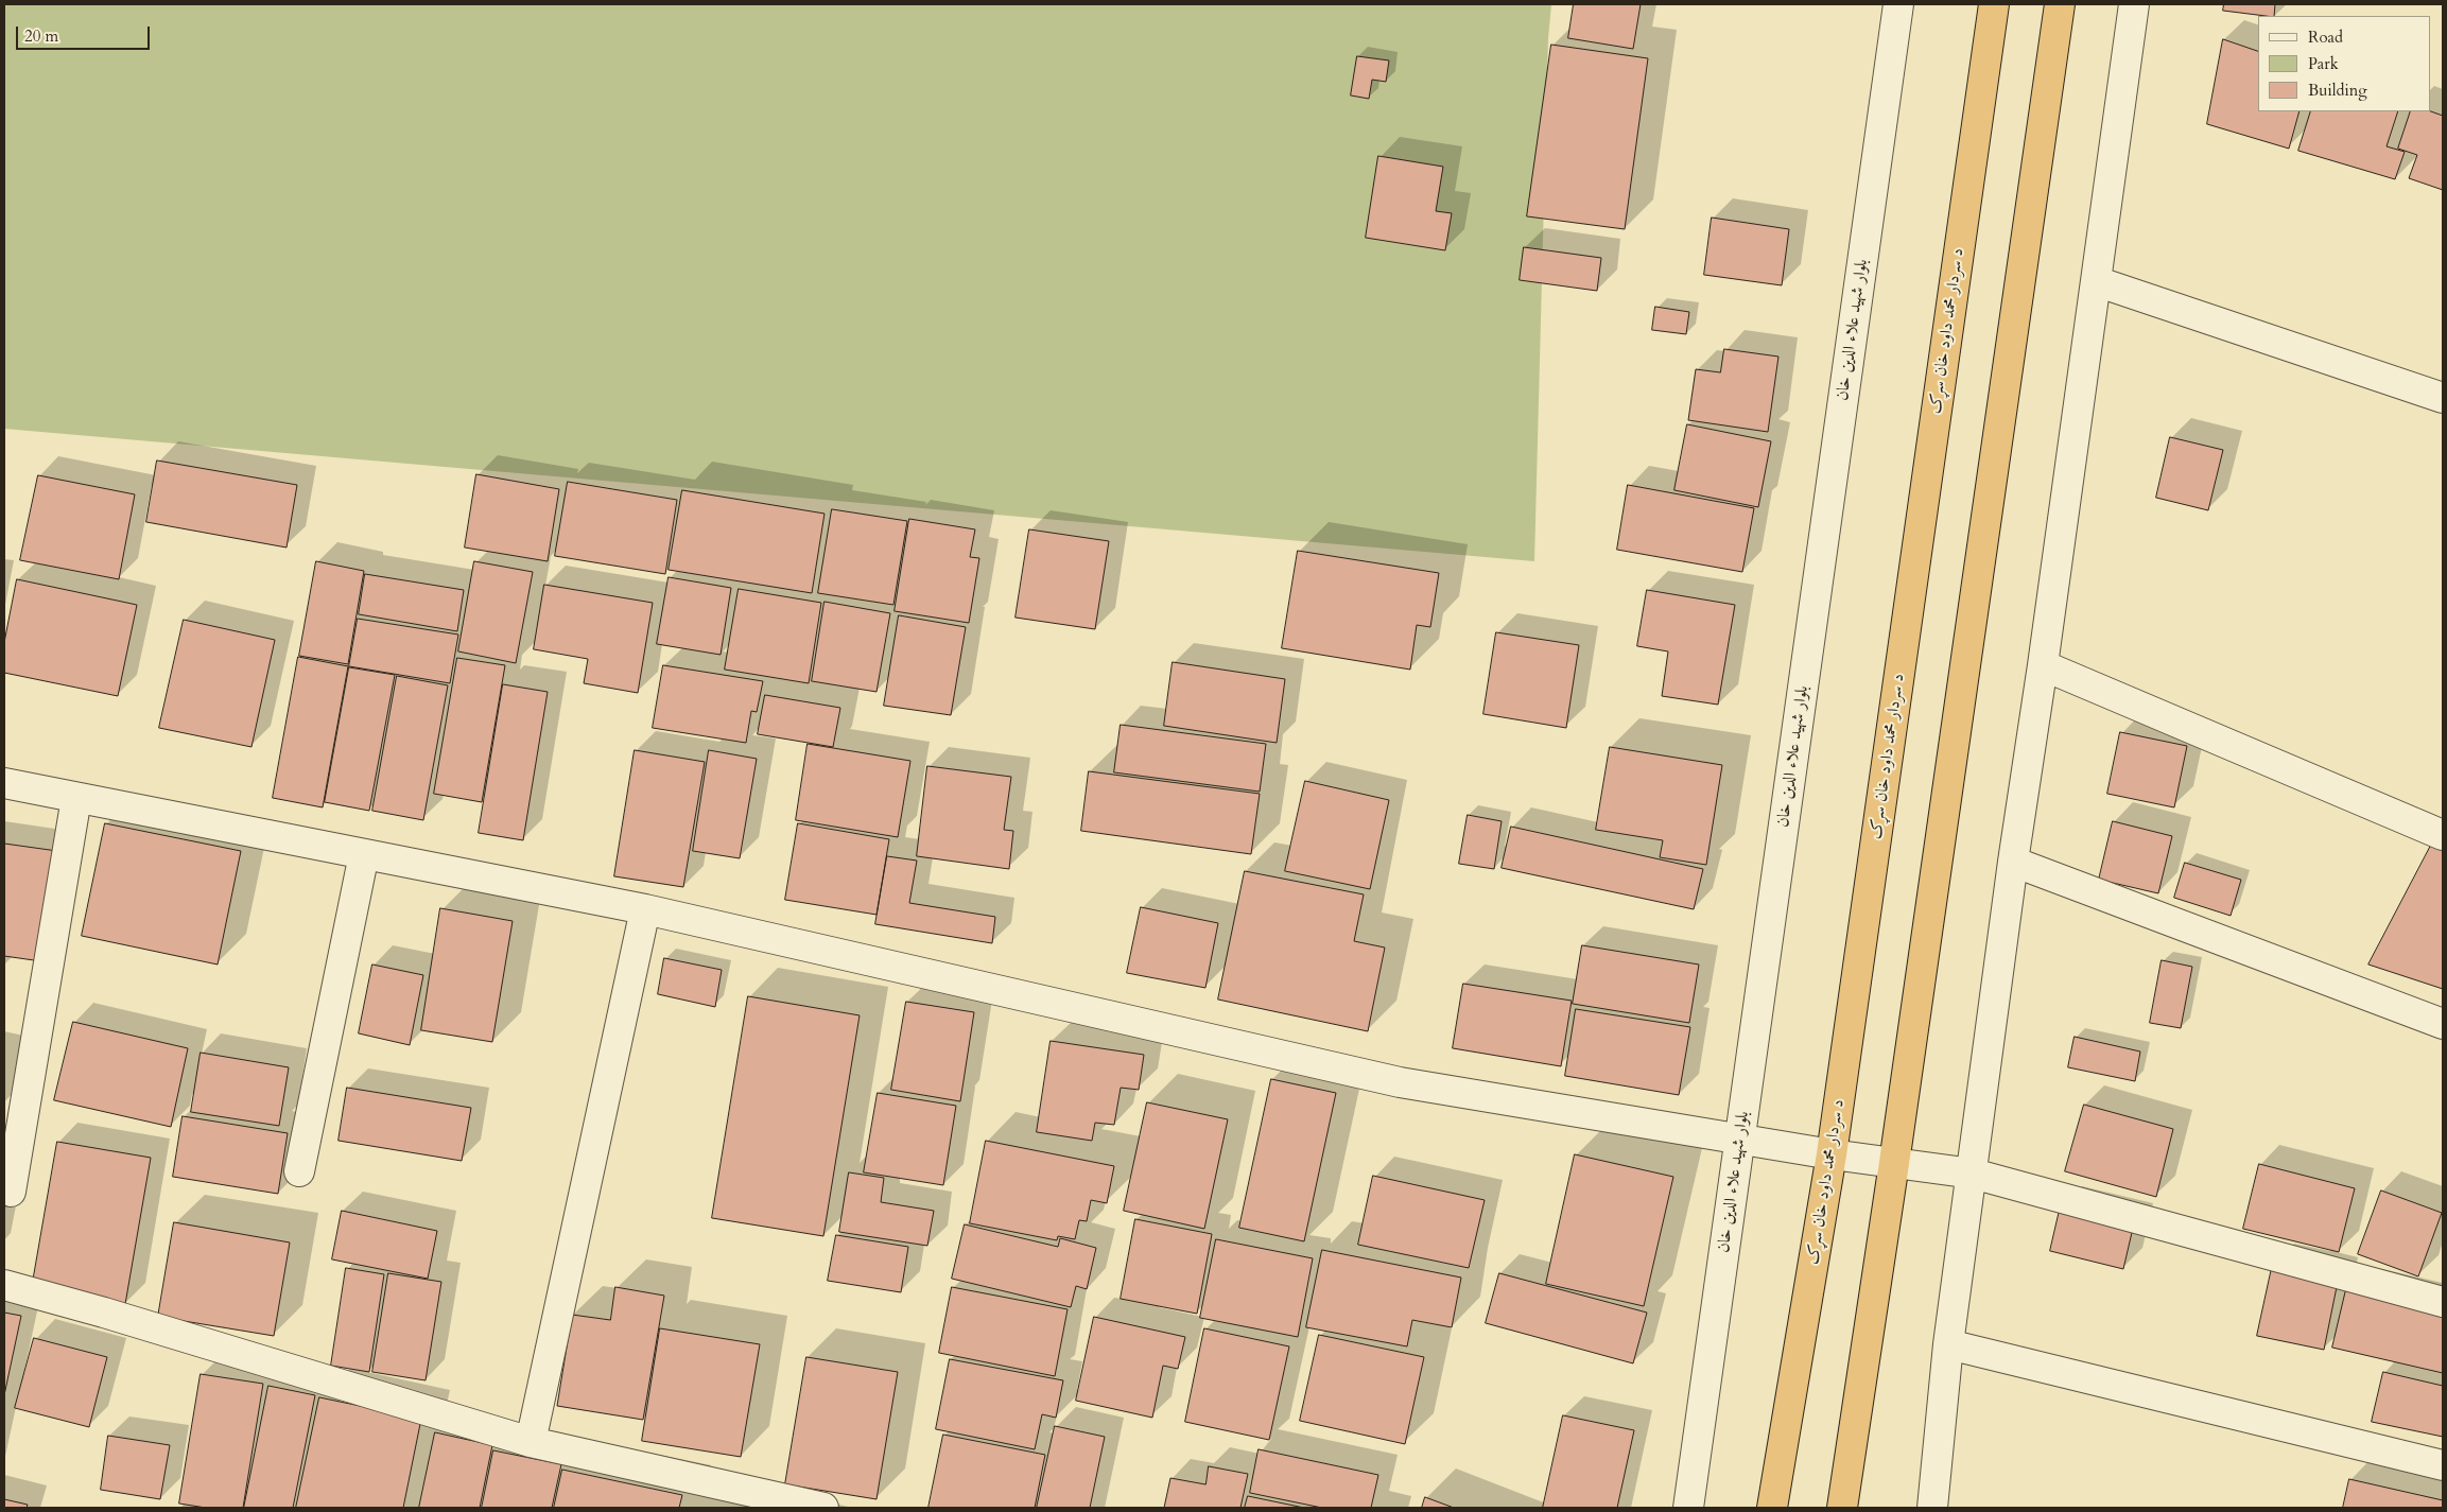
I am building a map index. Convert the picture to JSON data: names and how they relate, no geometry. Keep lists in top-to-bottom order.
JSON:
{
  "streets": {
    "highway": ["د سردار محمد داود خان سړک"],
    "street": ["بلوار شهید علاء الدین خان"]
  },
  "legend": ["Road", "Park", "Building"],
  "scale_bar": "20 m"
}
